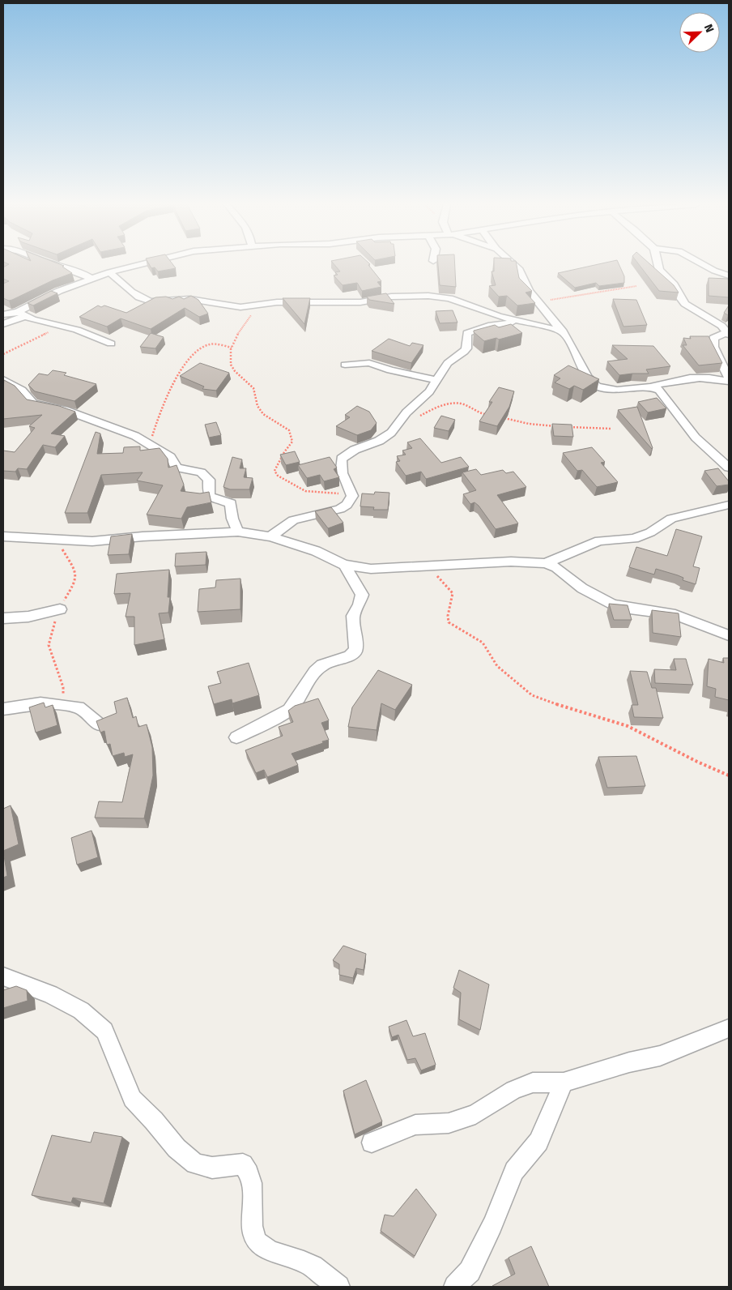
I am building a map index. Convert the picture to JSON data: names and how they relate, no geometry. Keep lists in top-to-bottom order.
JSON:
{
  "north": "top right"
}
